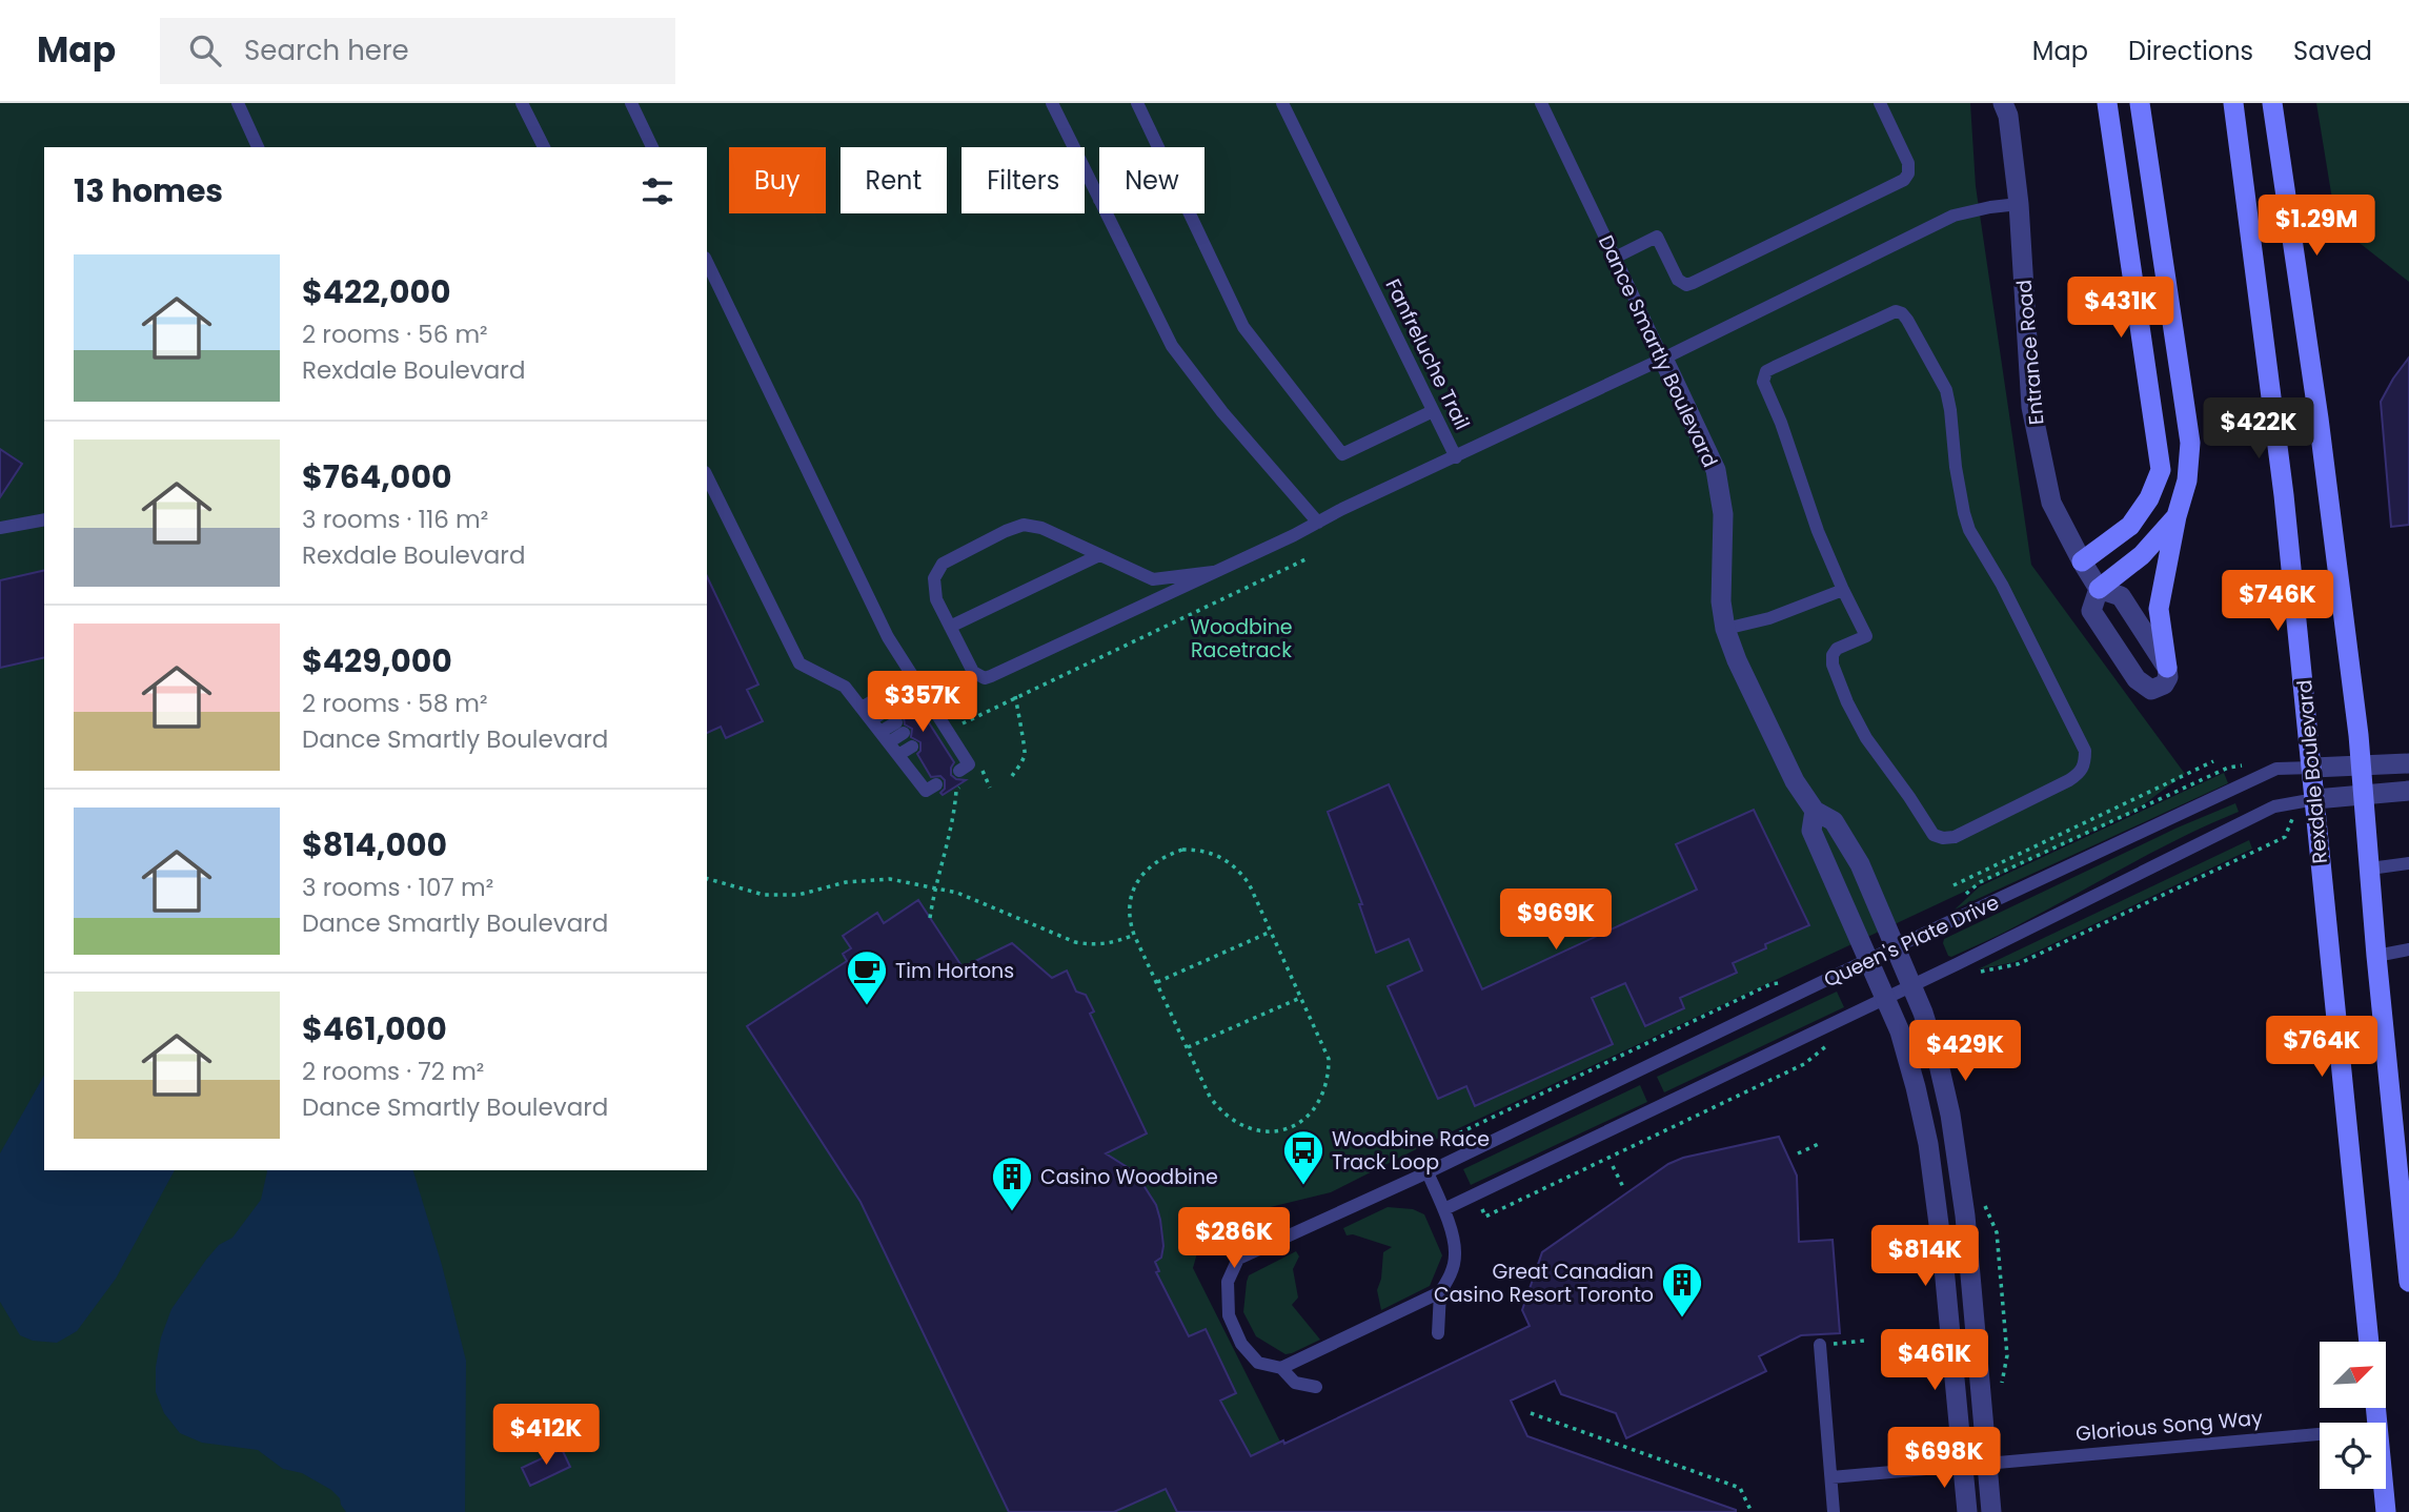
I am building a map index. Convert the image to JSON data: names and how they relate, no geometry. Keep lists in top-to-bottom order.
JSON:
{
  "streets": {
    "main road": ["Rexdale Boulevard"],
    "street": ["Dance Smartly Boulevard", "Entrance Road", "Queen's Plate Drive"],
    "lane": ["Fanfreluche Trail", "Glorious Song Way"]
  },
  "crossings": [
    ["Dance Smartly Boulevard", "Fanfreluche Trail"],
    ["Dance Smartly Boulevard", "Queen's Plate Drive"],
    ["Dance Smartly Boulevard", "Glorious Song Way"],
    ["Entrance Road", "Fanfreluche Trail"],
    ["Rexdale Boulevard", "Queen's Plate Drive"]
  ],
  "parks": ["Woodbine Racetrack"],
  "places": {
    "cafe": ["Tim Hortons"],
    "bus stop": ["Woodbine Race Track Loop"],
    "building": ["Casino Woodbine", "Great Canadian Casino Resort Toronto"]
  },
  "north": "top right",
  "page": {
    "header": "Map",
    "search": "Search here",
    "nav": ["Map", "Directions", "Saved"],
    "chip": [
      "Buy",
      "Rent",
      "Filters",
      "New"
    ],
    "heading": "13 homes",
    "price": [
      "$1.29M",
      "$431K",
      "$422K",
      "$746K",
      "$357K",
      "$969K",
      "$764K",
      "$429K",
      "$286K",
      "$814K",
      "$461K",
      "$412K",
      "$698K"
    ],
    "list": [
      {
        "name": "$422,000",
        "note": "2 rooms · 56 m² · Rexdale Boulevard"
      },
      {
        "name": "$764,000",
        "note": "3 rooms · 116 m² · Rexdale Boulevard"
      },
      {
        "name": "$429,000",
        "note": "2 rooms · 58 m² · Dance Smartly Boulevard"
      },
      {
        "name": "$814,000",
        "note": "3 rooms · 107 m² · Dance Smartly Boulevard"
      },
      {
        "name": "$461,000",
        "note": "2 rooms · 72 m² · Dance Smartly Boulevard"
      }
    ]
  }
}
